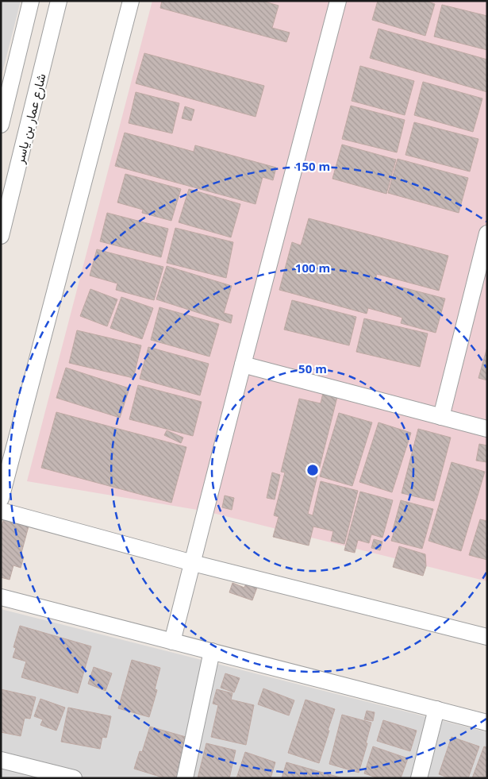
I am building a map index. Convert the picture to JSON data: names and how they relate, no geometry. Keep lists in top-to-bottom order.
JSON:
{
  "streets": {
    "street": ["شارع عمار بن ياسر"]
  },
  "rings": ["150 m", "100 m", "50 m"]
}
